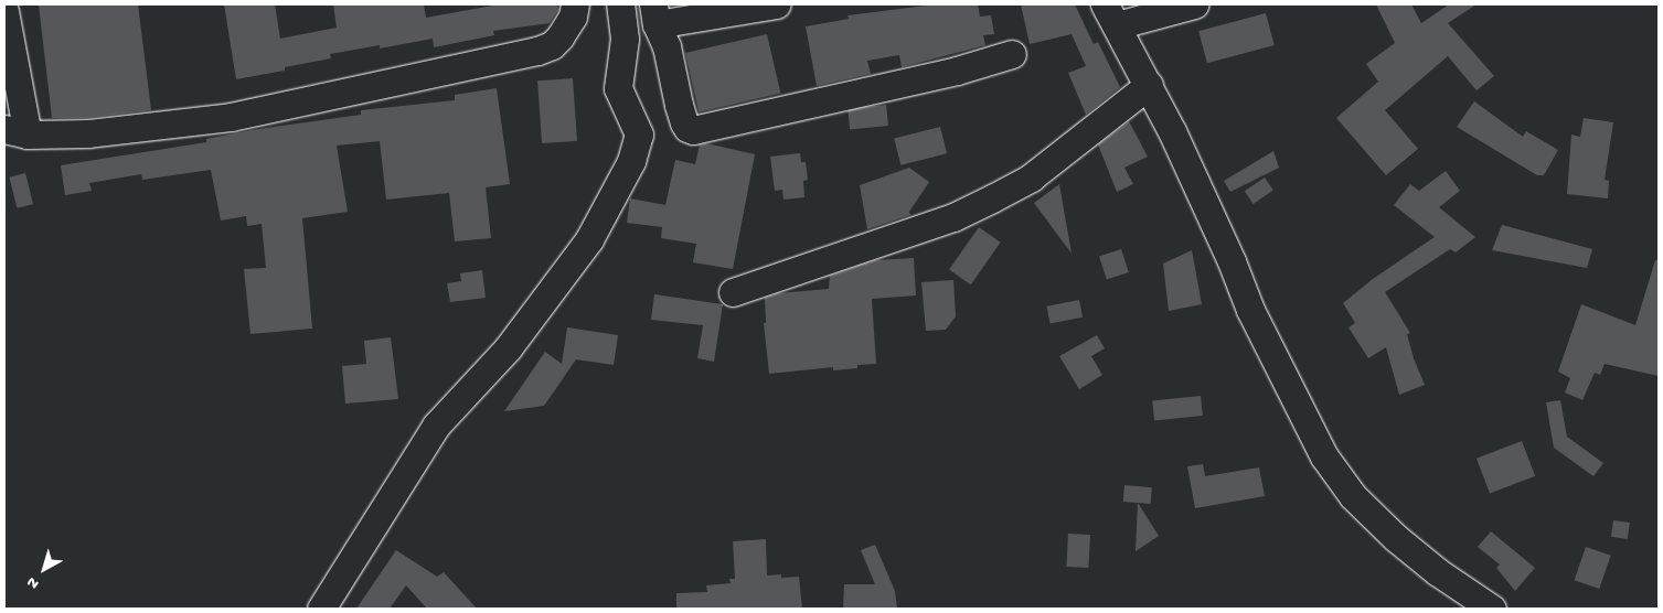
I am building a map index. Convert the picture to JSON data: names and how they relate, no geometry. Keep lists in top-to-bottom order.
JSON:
{
  "north": "bottom left"
}
